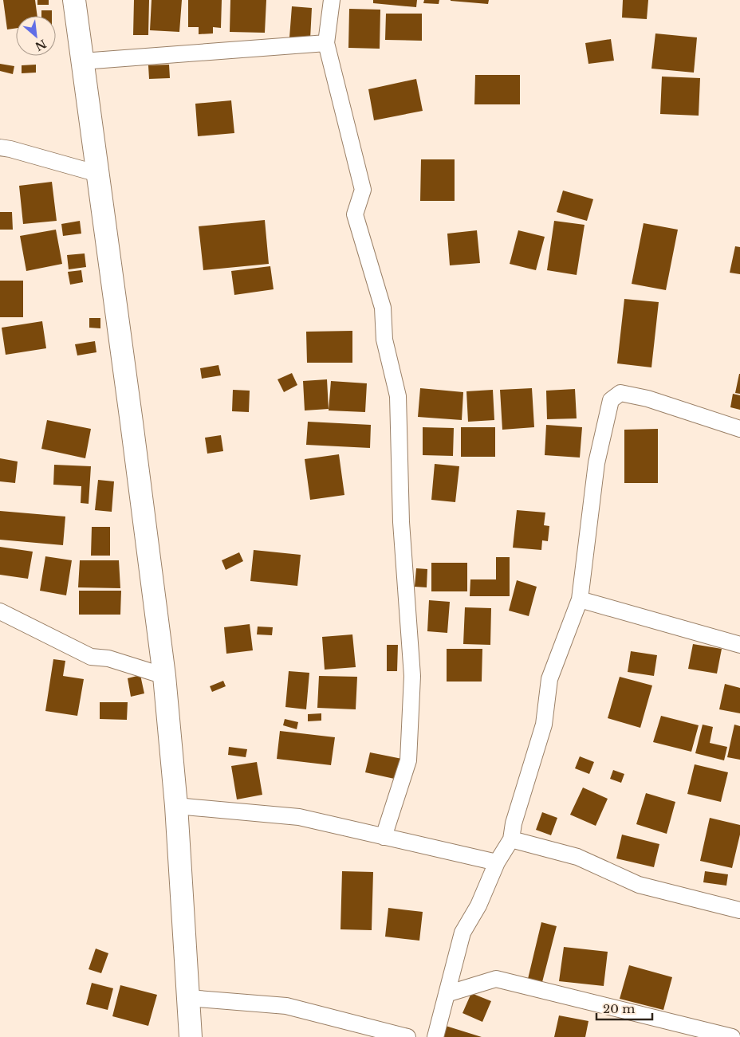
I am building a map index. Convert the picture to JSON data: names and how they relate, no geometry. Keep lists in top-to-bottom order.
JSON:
{
  "scale_bar": "20 m",
  "north": "bottom right"
}
